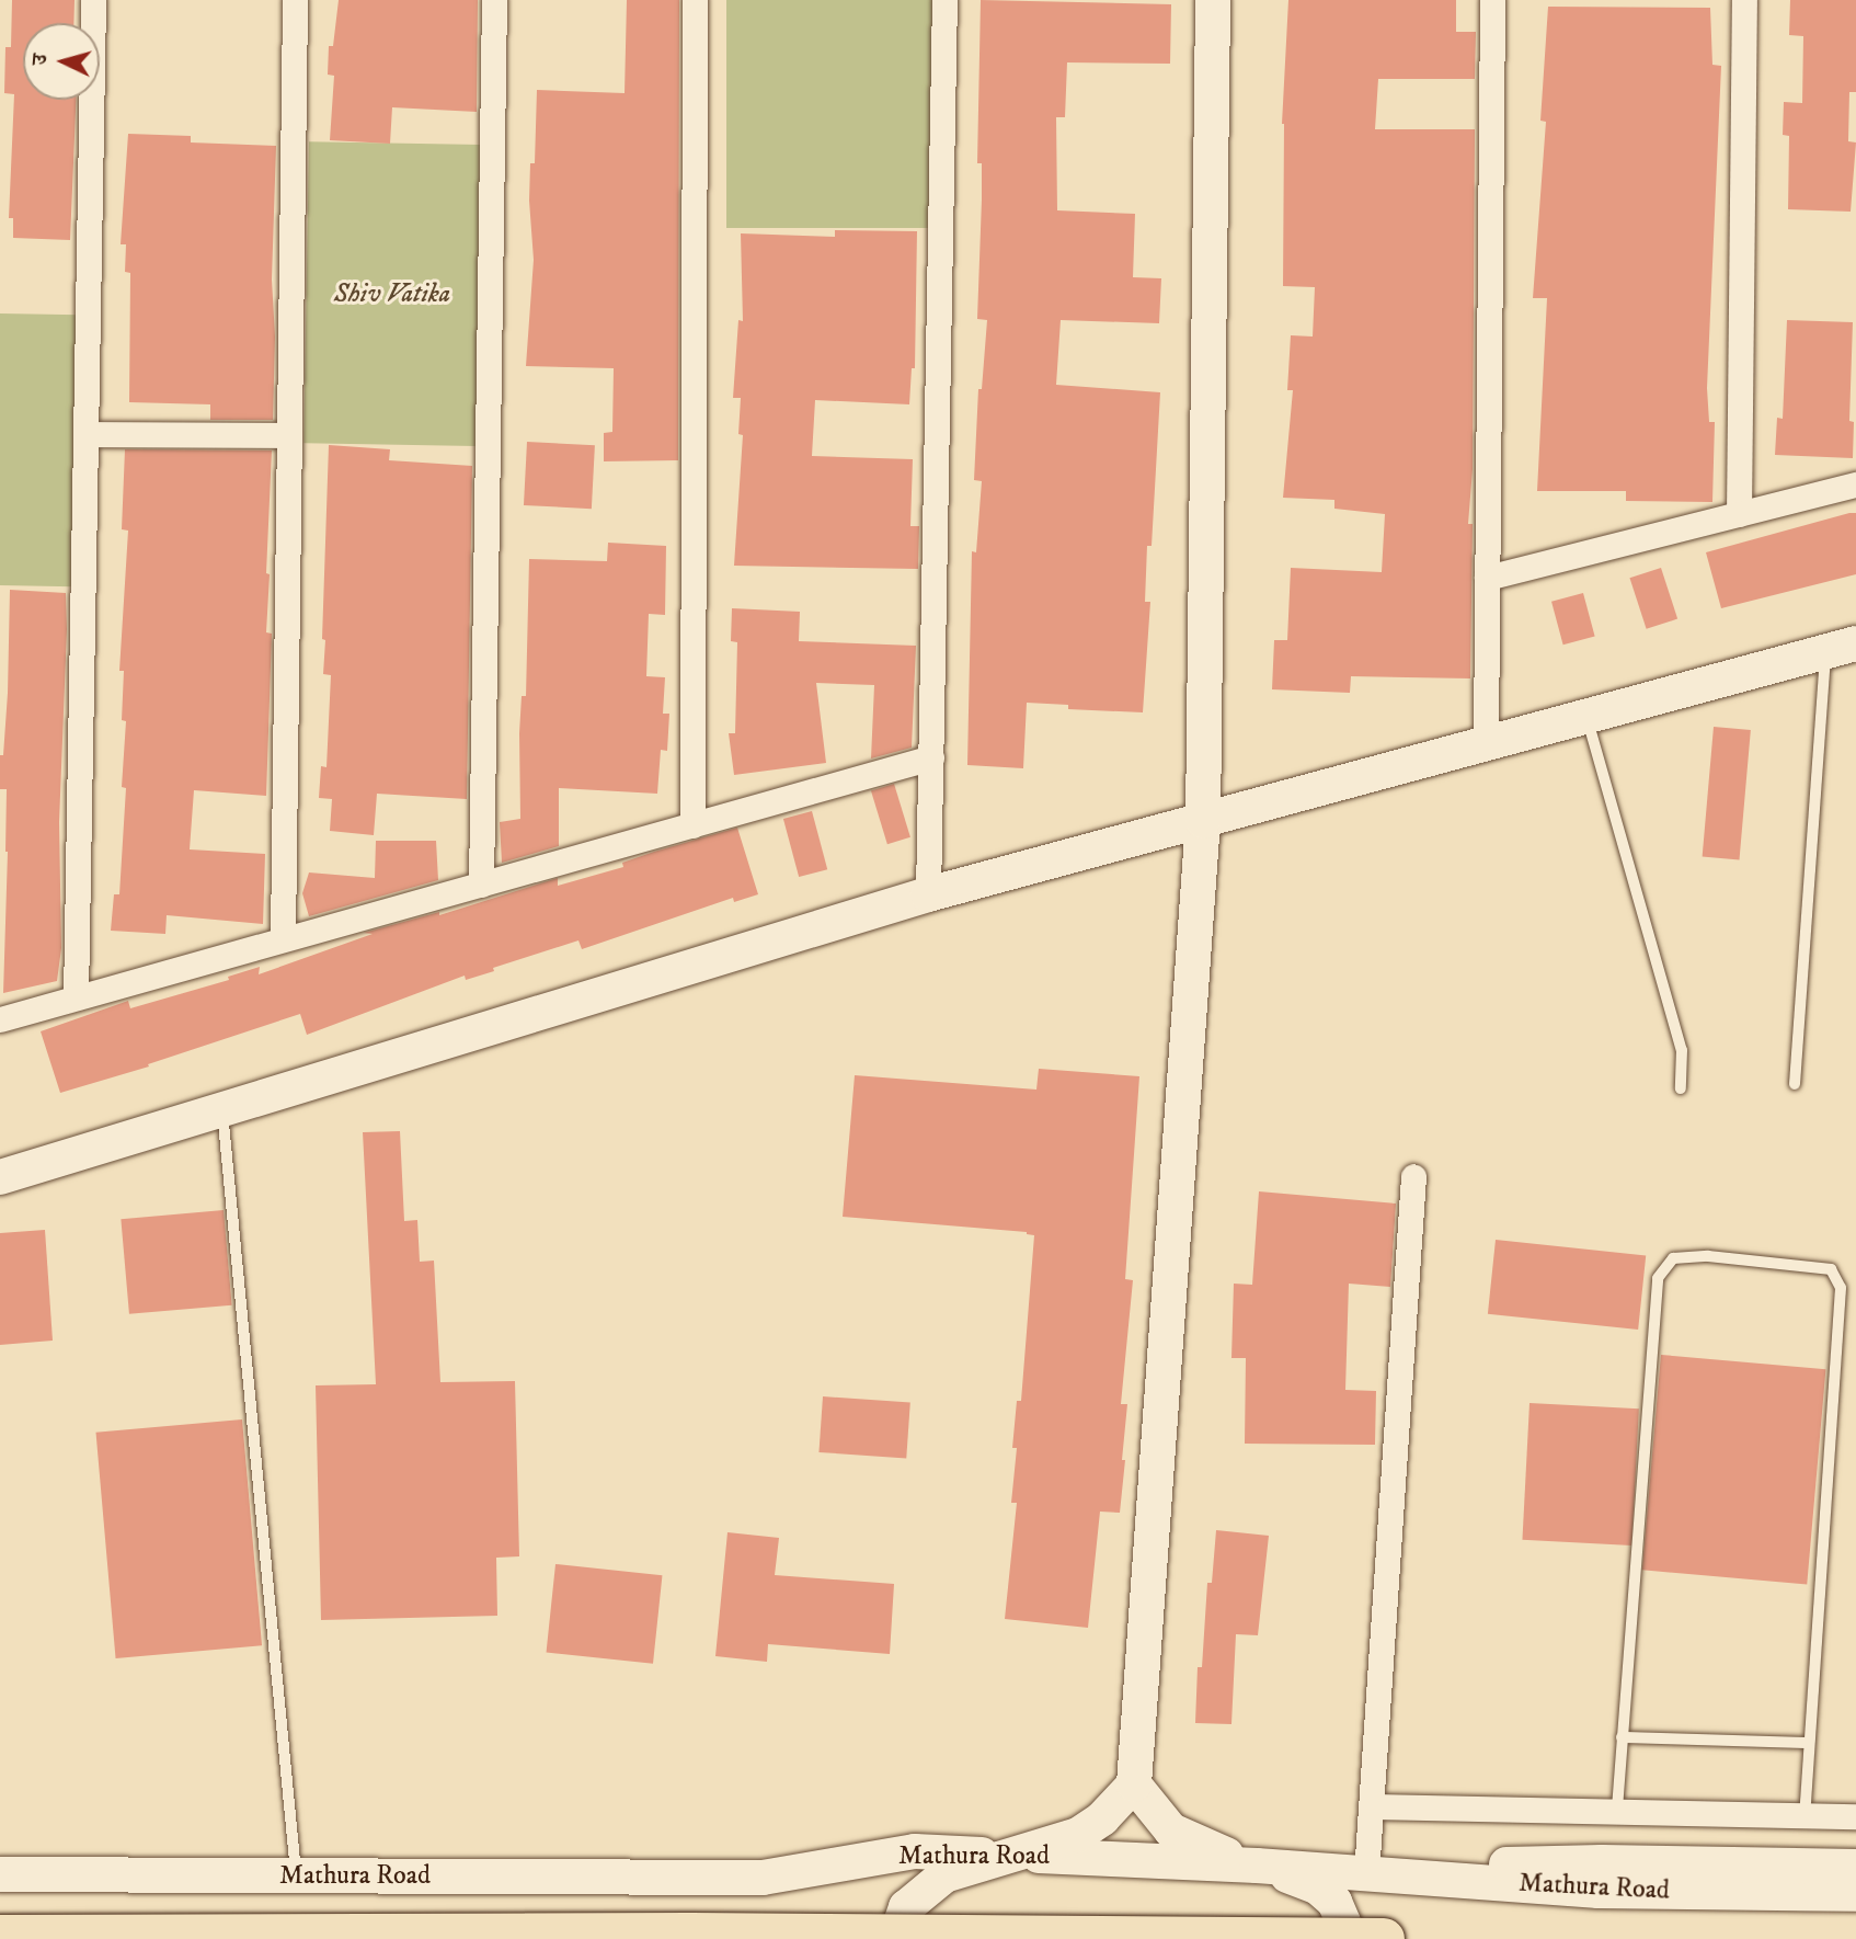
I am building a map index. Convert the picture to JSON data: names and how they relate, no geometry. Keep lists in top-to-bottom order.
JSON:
{
  "streets": {
    "street": ["Mathura Road"]
  },
  "parks": ["Shiv Vatika"],
  "north": "left"
}
